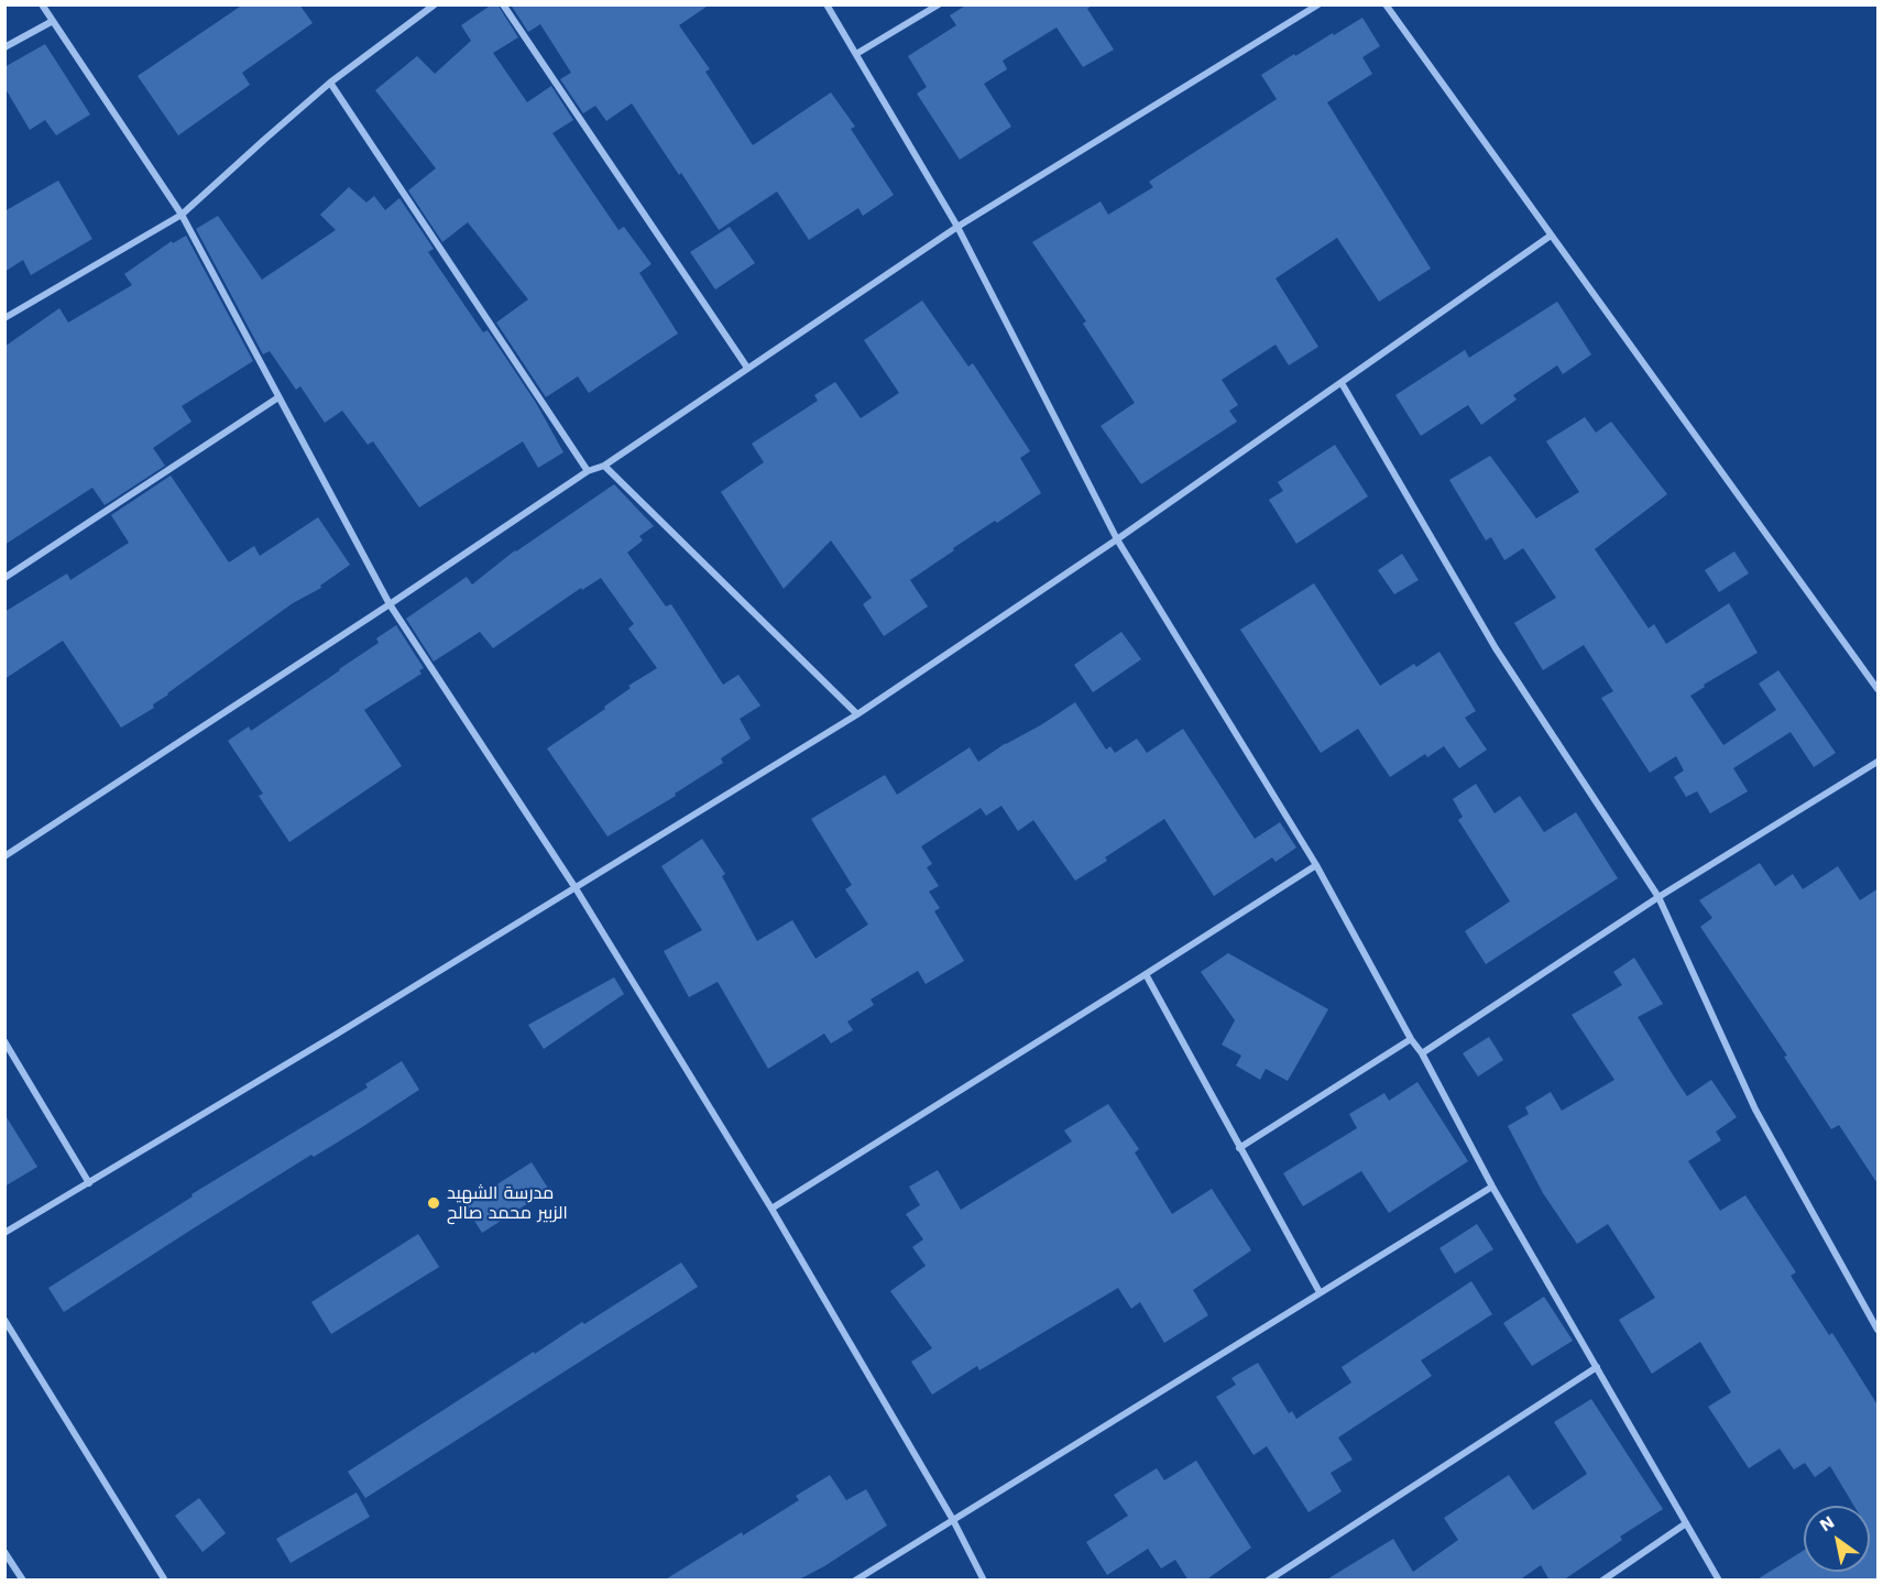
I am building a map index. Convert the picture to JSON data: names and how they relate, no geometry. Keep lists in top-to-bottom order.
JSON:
{
  "places": ["مدرسة الشهيد الزبير محمد صالح"],
  "north": "top left"
}
